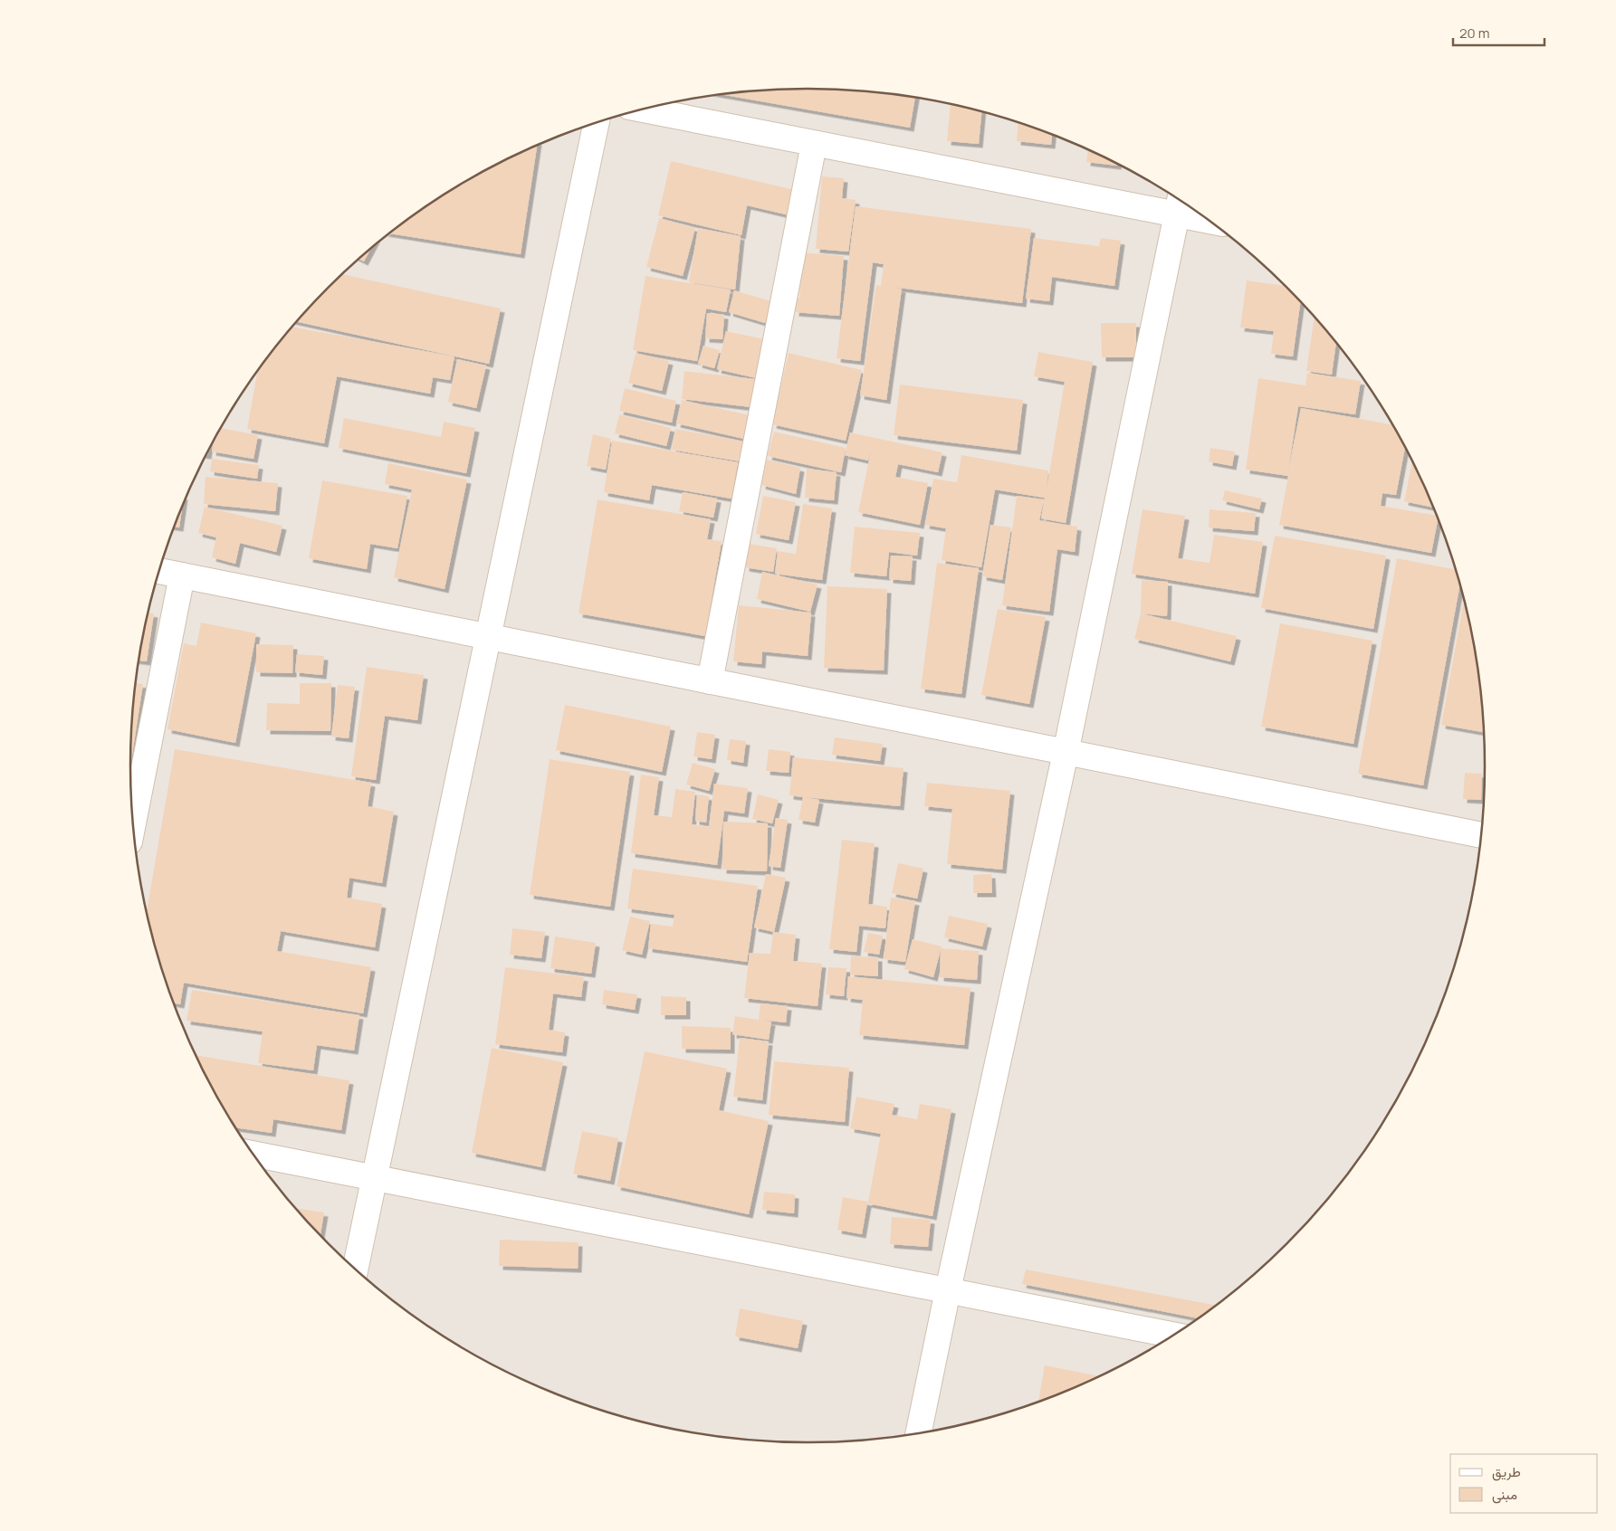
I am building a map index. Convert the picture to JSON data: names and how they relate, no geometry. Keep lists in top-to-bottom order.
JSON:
{
  "legend": ["طريق", "مبنى"],
  "scale_bar": "20 m"
}
